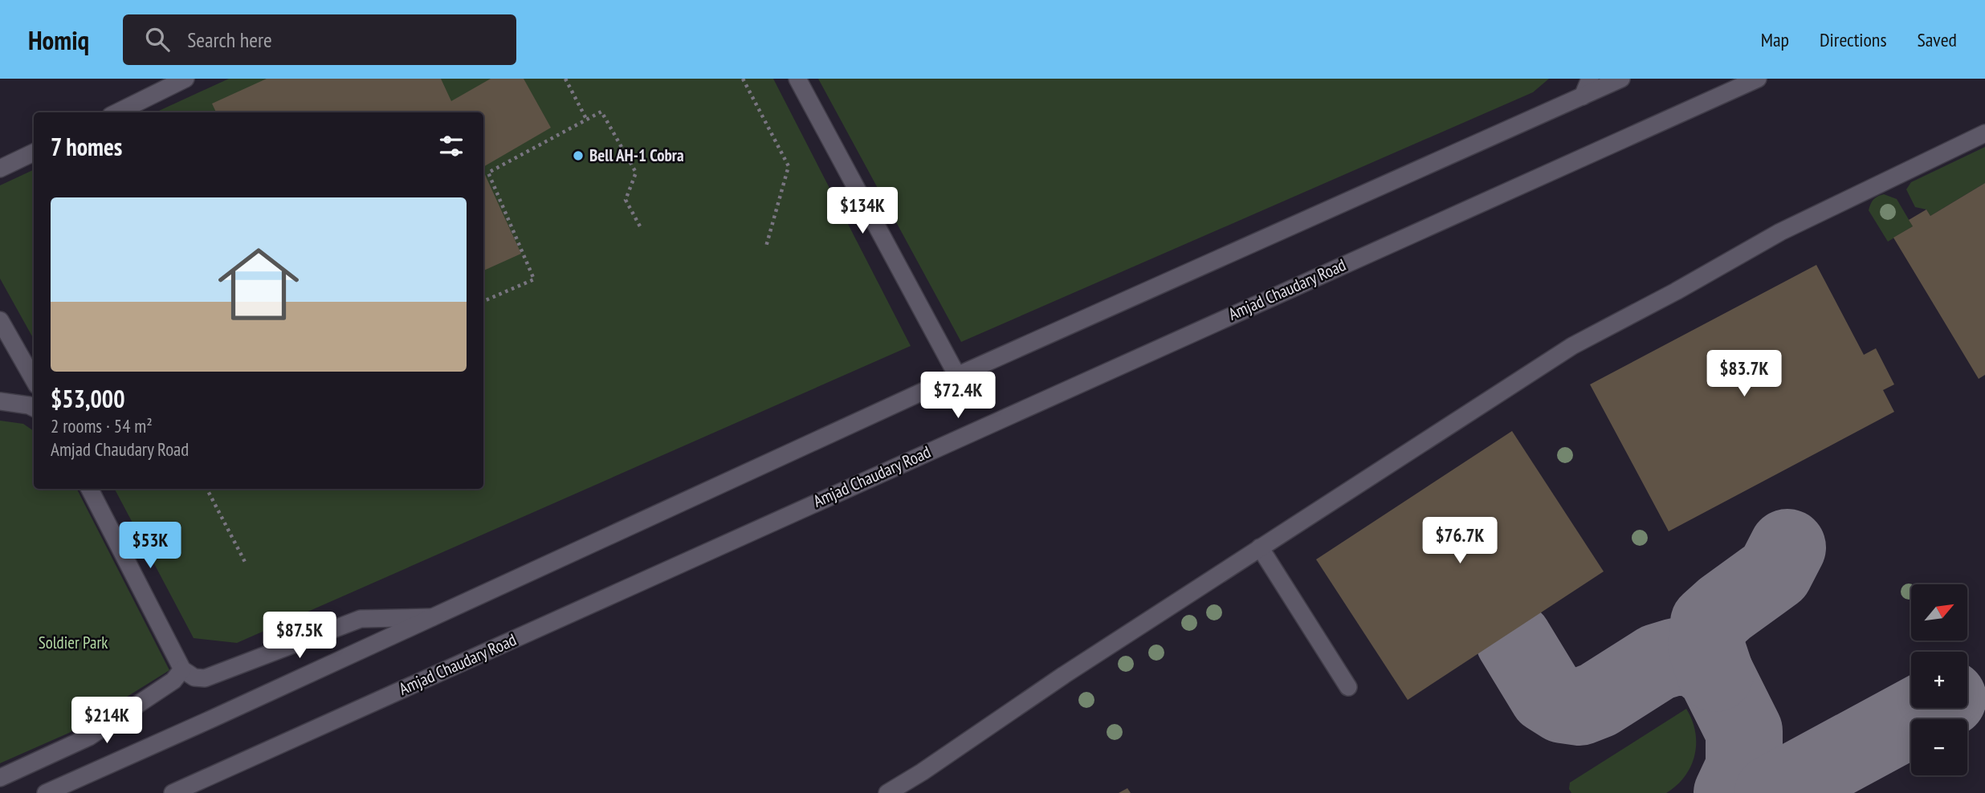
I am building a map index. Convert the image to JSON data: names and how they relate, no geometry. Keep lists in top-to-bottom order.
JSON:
{
  "streets": {
    "main road": ["Amjad Chaudary Road"]
  },
  "parks": ["Soldier Park"],
  "places": ["Bell AH-1 Cobra"],
  "north": "top right",
  "page": {
    "header": "Homiq",
    "search": "Search here",
    "nav": ["Map", "Directions", "Saved"],
    "heading": "7 homes",
    "list": [
      {
        "name": "$53,000",
        "note": "2 rooms · 54 m² · Amjad Chaudary Road"
      }
    ],
    "price": [
      "$134K",
      "$83.7K",
      "$72.4K",
      "$76.7K",
      "$53K",
      "$87.5K",
      "$214K"
    ],
    "map_buttons": ["+", "−"]
  }
}
